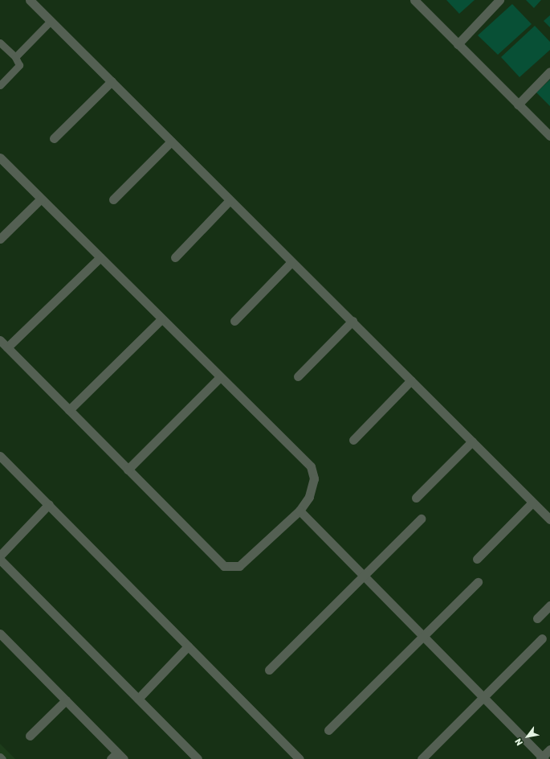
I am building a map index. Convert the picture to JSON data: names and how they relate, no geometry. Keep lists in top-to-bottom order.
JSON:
{
  "north": "bottom left"
}
